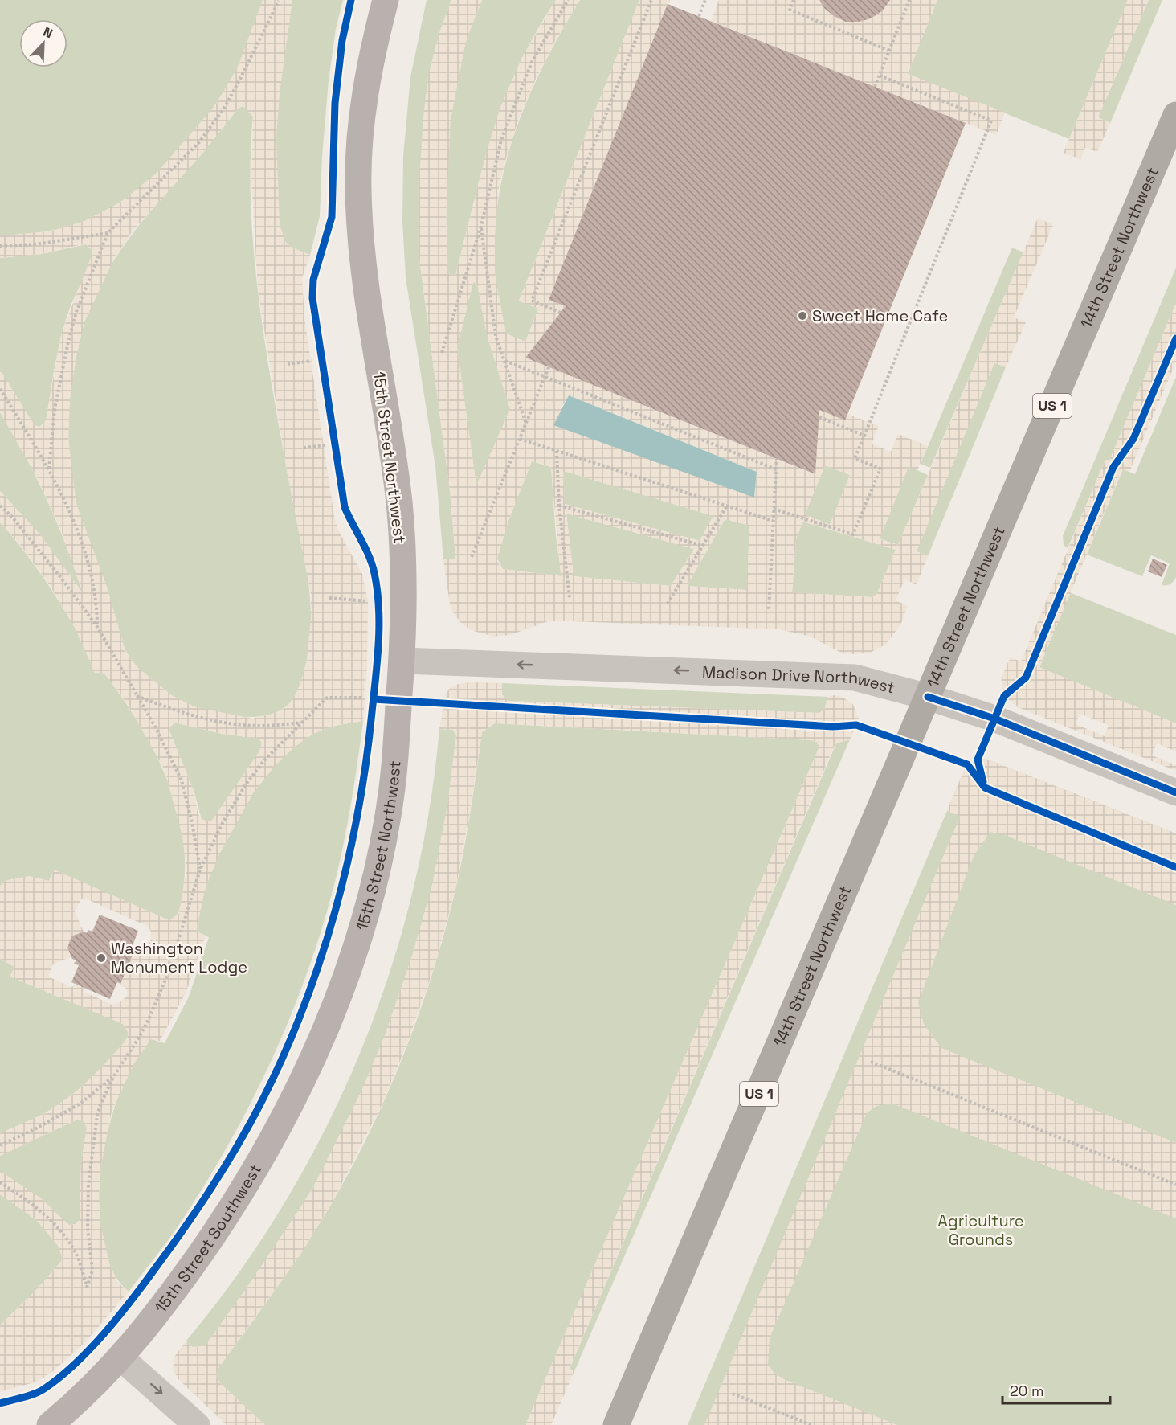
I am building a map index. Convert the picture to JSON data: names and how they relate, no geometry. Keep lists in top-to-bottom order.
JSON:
{
  "streets": {
    "highway": ["14th Street Northwest", "US 1"],
    "main road": ["15th Street Northwest", "15th Street Southwest"],
    "street": ["Madison Drive Northwest"]
  },
  "crossings": [
    ["14th Street Northwest", "Madison Drive Northwest"],
    ["15th Street Northwest", "Madison Drive Northwest"],
    ["15th Street Northwest", "15th Street Southwest"]
  ],
  "one_way": ["Madison Drive Northwest"],
  "parks": ["Agriculture Grounds"],
  "places": ["Sweet Home Cafe", "Washington Monument Lodge"],
  "scale_bar": "20 m",
  "north": "top right"
}
